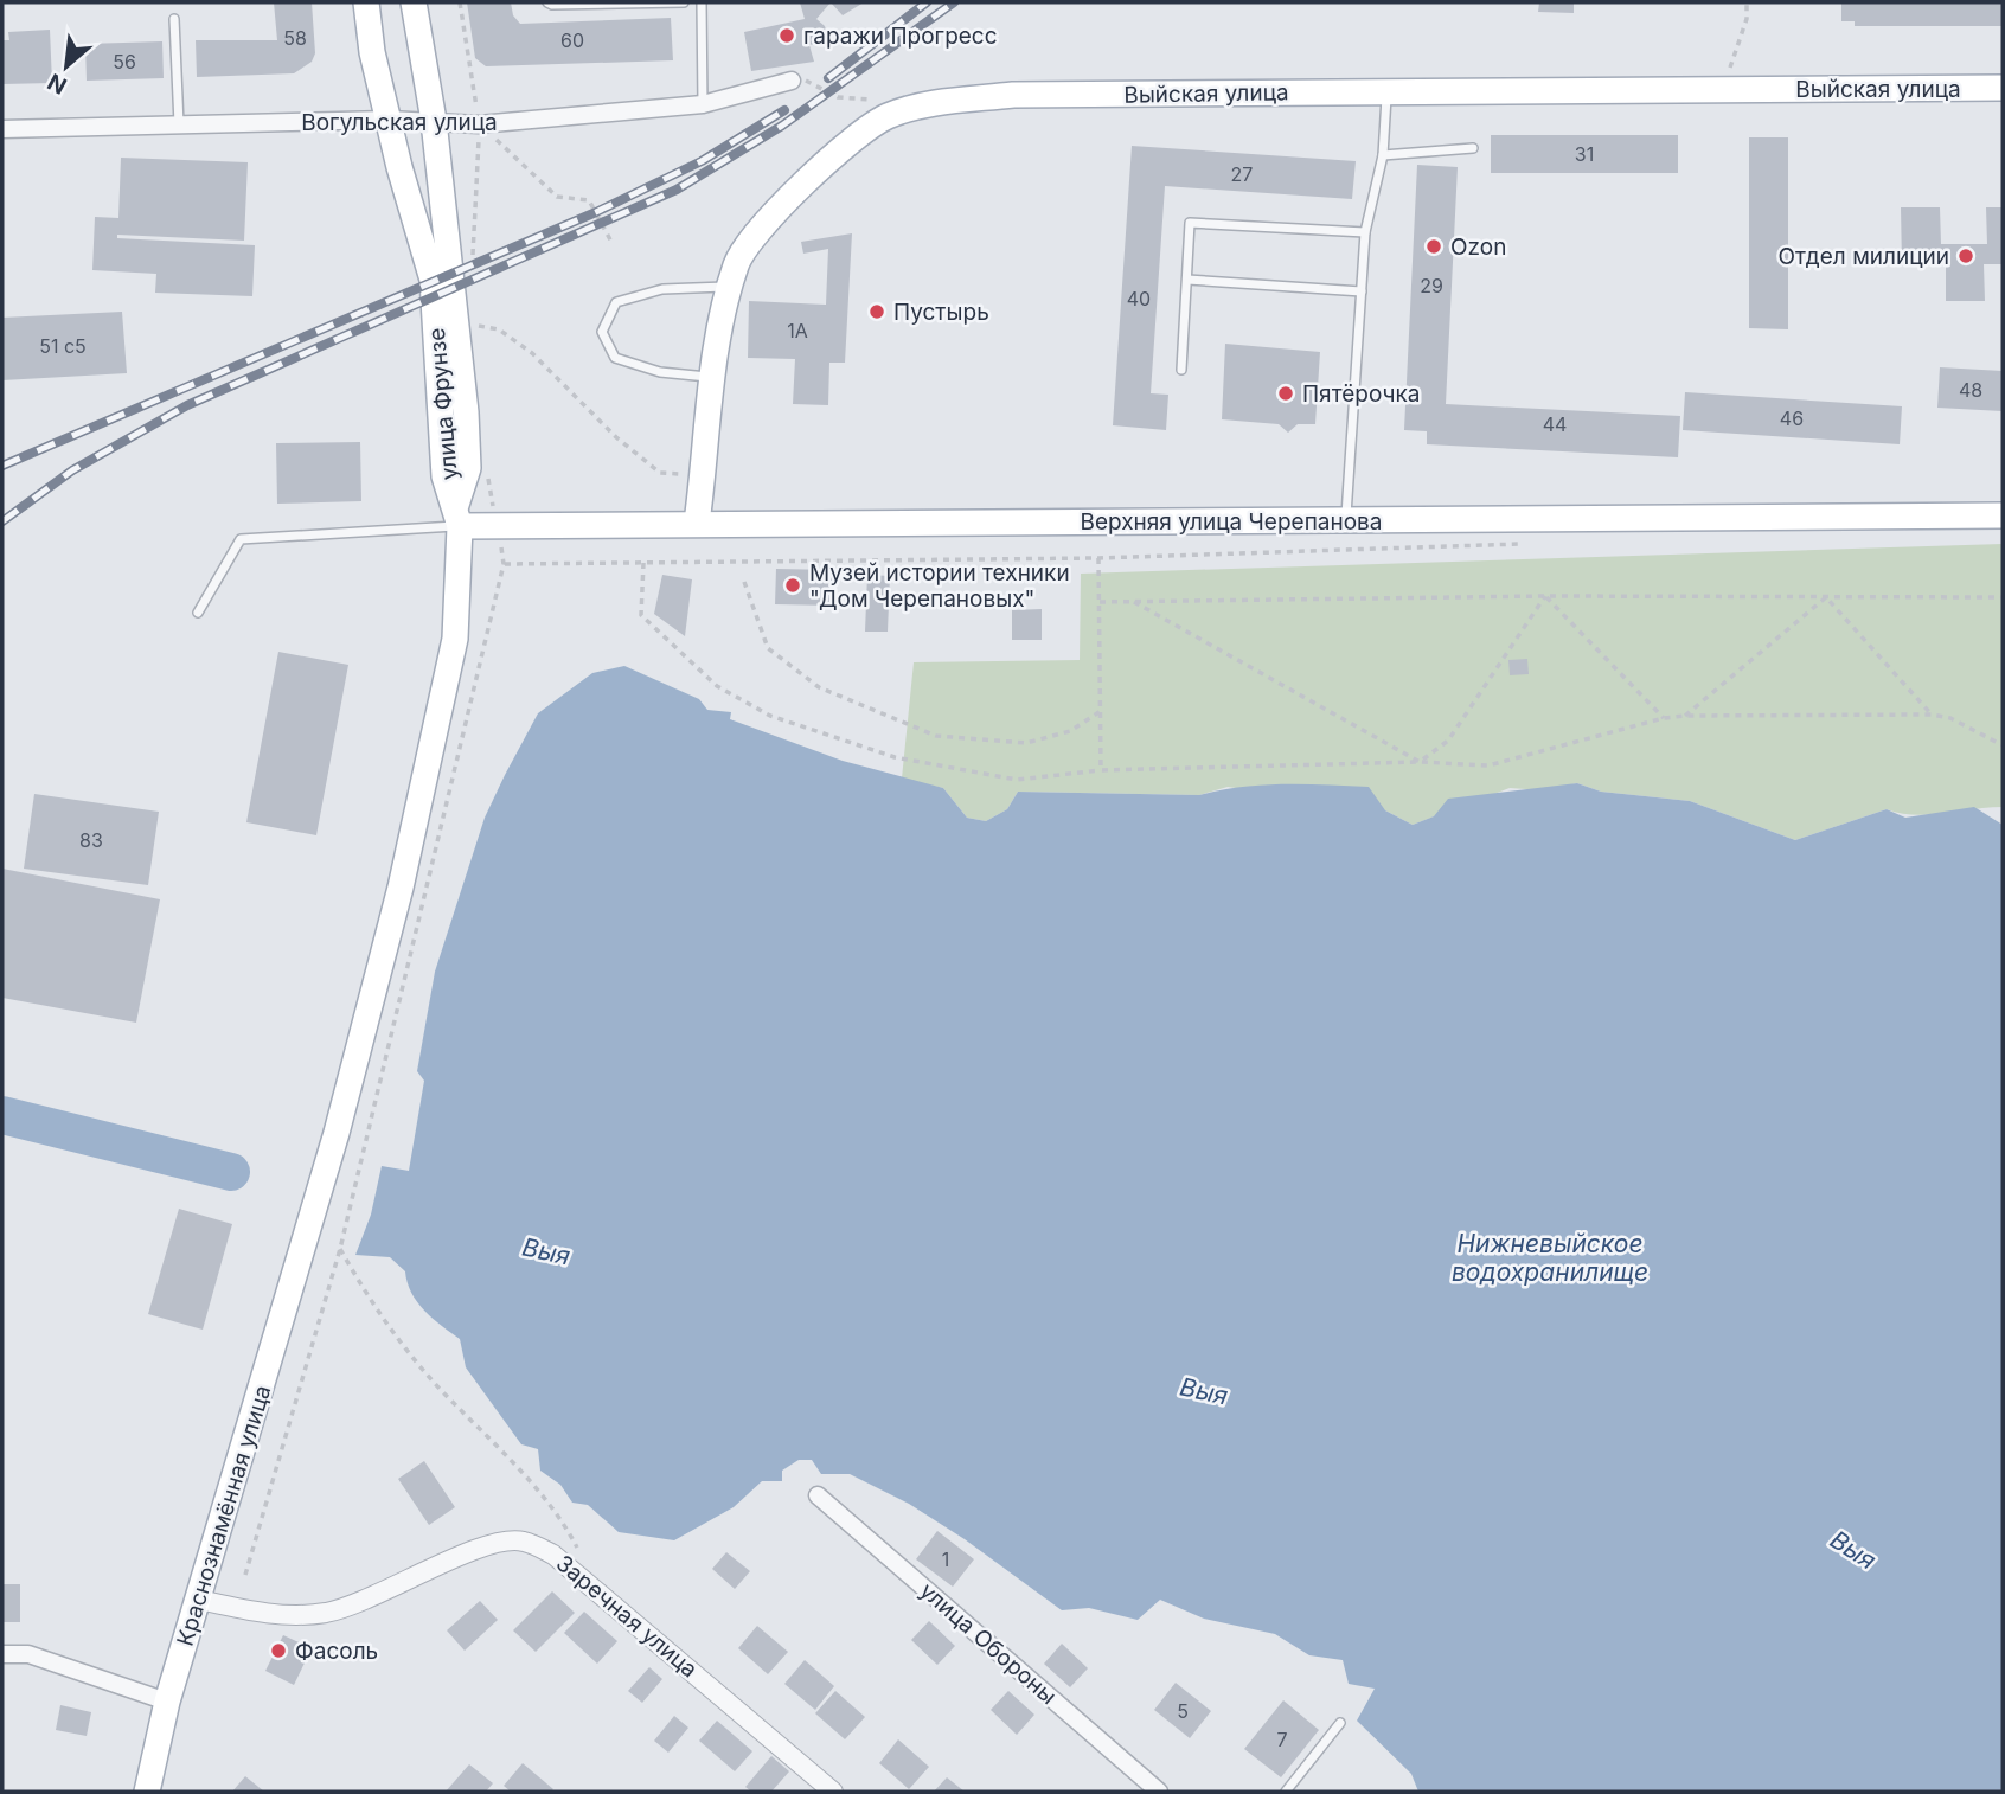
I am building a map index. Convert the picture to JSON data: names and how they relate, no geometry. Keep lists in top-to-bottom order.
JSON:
{
  "streets": {
    "main road": [
      "Выйская улица",
      "улица Фрунзе",
      "Верхняя улица Черепанова",
      "Краснознамённая улица"
    ],
    "street": ["Вогульская улица", "Заречная улица", "улица Обороны"]
  },
  "crossings": [
    ["Выйская улица", "Верхняя улица Черепанова"],
    ["Вогульская улица", "улица Фрунзе"],
    ["улица Фрунзе", "Верхняя улица Черепанова"],
    ["улица Фрунзе", "Краснознамённая улица"],
    ["Верхняя улица Черепанова", "Краснознамённая улица"],
    ["Краснознамённая улица", "Заречная улица"]
  ],
  "water": ["Нижневыйское водохранилище", "Выя"],
  "places": [
    "гаражи Прогресс",
    "Ozon",
    "Отдел милиции",
    "Пустырь",
    "Пятёрочка",
    "Музей истории техники \"Дом Черепановых\"",
    "Фасоль"
  ],
  "house_numbers": [
    "58",
    "60",
    "56",
    "31",
    "27",
    "29",
    "40",
    "1А",
    "51 с5",
    "48",
    "46",
    "44",
    "83",
    "1",
    "5",
    "7"
  ],
  "north": "bottom left"
}
